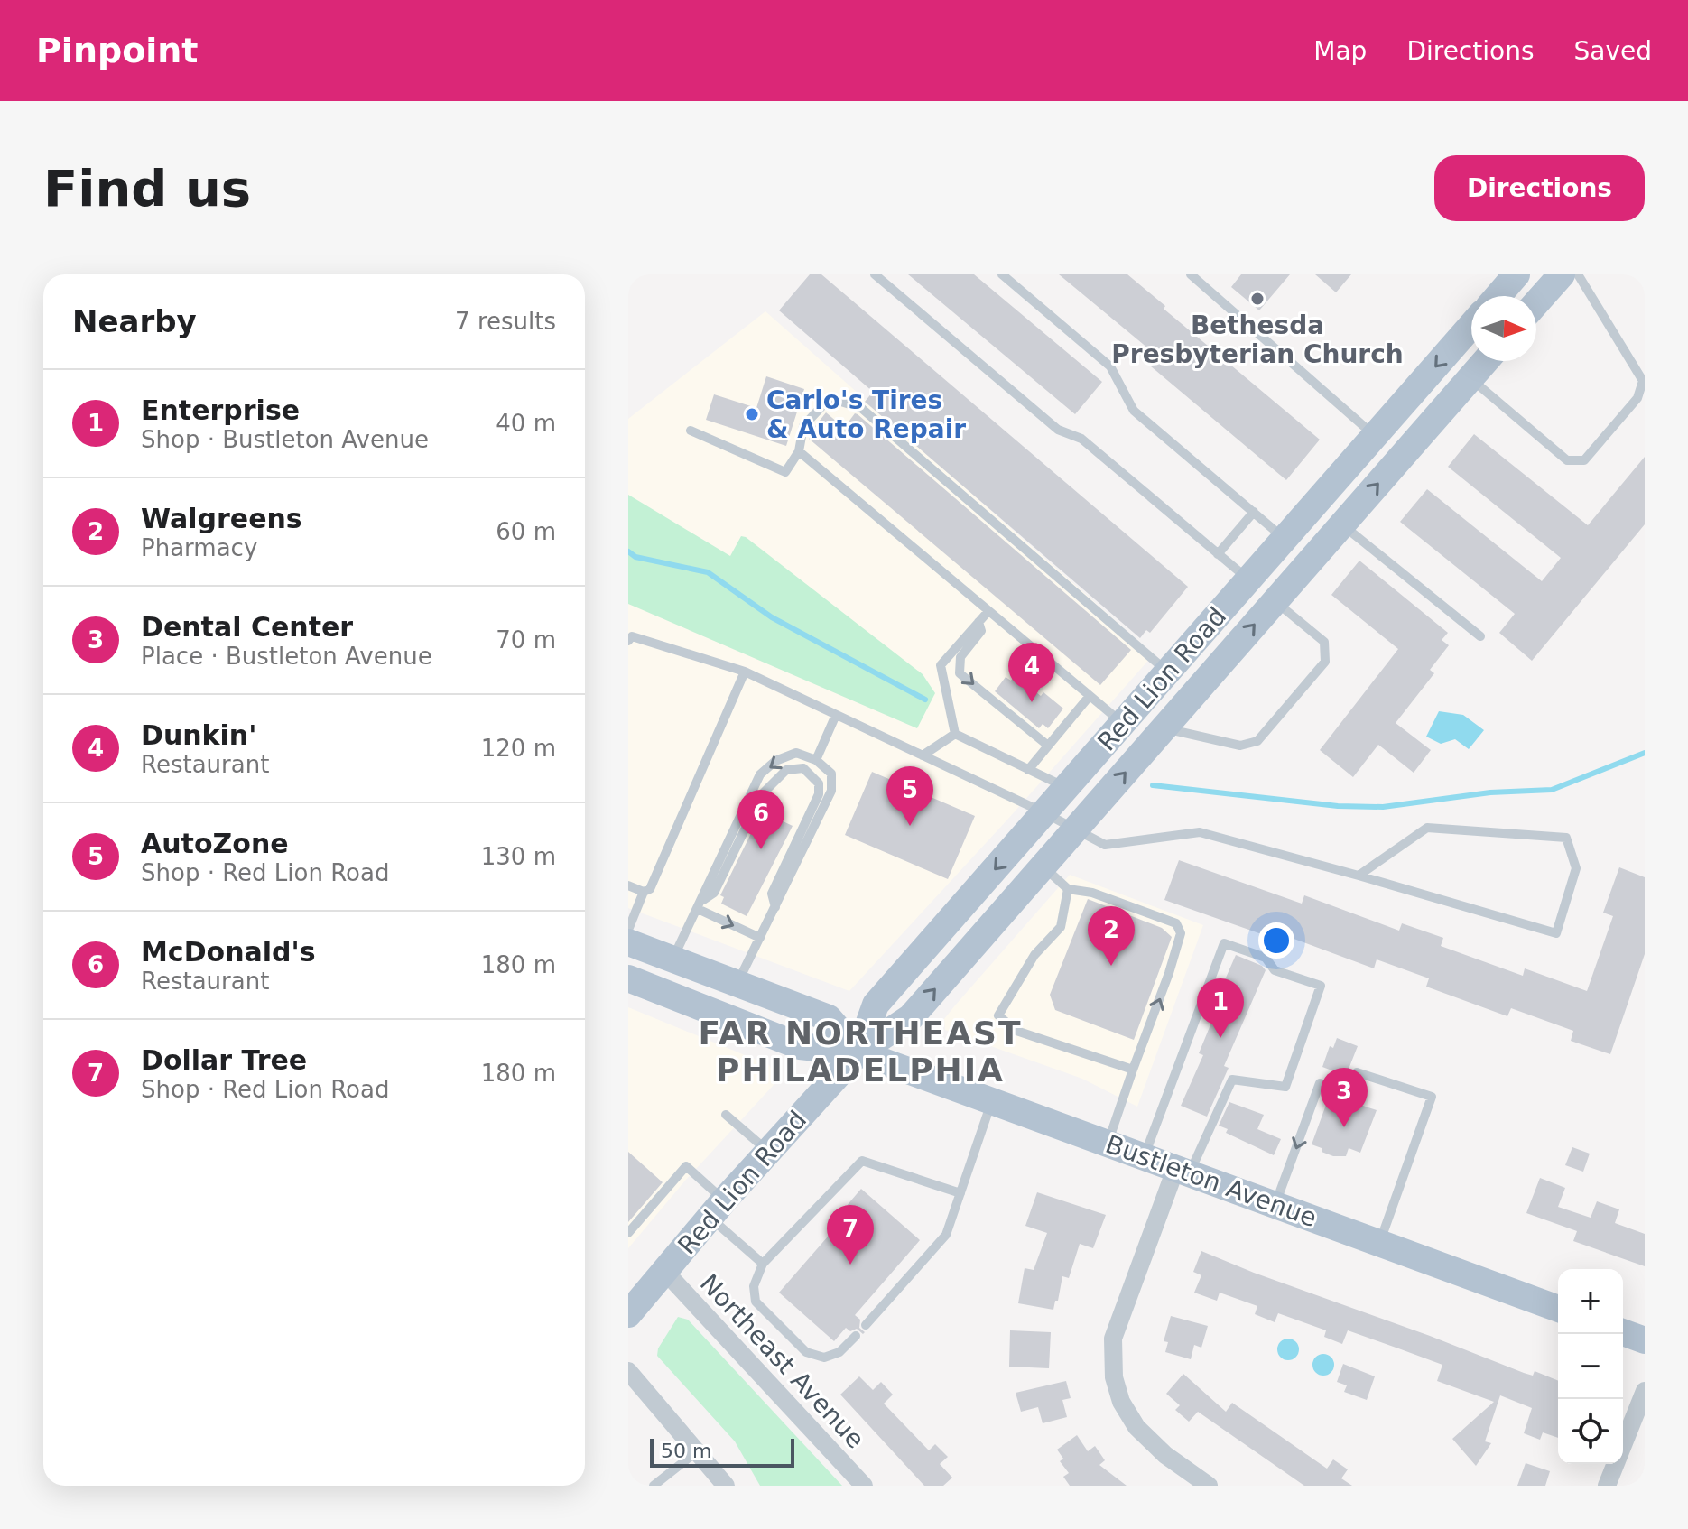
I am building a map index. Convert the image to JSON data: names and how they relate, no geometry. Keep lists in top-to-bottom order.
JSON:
{
  "streets": {
    "main road": ["Red Lion Road", "Bustleton Avenue"],
    "street": ["Northeast Avenue"]
  },
  "crossings": [
    ["Red Lion Road", "Bustleton Avenue"],
    ["Red Lion Road", "Northeast Avenue"]
  ],
  "districts": ["FAR NORTHEAST PHILADELPHIA"],
  "places": ["Bethesda Presbyterian Church", "Carlo's Tires & Auto Repair"],
  "scale_bar": "50 m",
  "north": "right",
  "page": {
    "header": "Pinpoint",
    "nav": ["Map", "Directions", "Saved"],
    "buttons": "Directions",
    "title": "Find us",
    "heading": ["Nearby", "7 results"],
    "list": [
      {
        "mark": "1",
        "name": "Enterprise",
        "note": "Shop · Bustleton Avenue",
        "value": "40 m"
      },
      {
        "mark": "2",
        "name": "Walgreens",
        "note": "Pharmacy",
        "value": "60 m"
      },
      {
        "mark": "3",
        "name": "Dental Center",
        "note": "Place · Bustleton Avenue",
        "value": "70 m"
      },
      {
        "mark": "4",
        "name": "Dunkin'",
        "note": "Restaurant",
        "value": "120 m"
      },
      {
        "mark": "5",
        "name": "AutoZone",
        "note": "Shop · Red Lion Road",
        "value": "130 m"
      },
      {
        "mark": "6",
        "name": "McDonald's",
        "note": "Restaurant",
        "value": "180 m"
      },
      {
        "mark": "7",
        "name": "Dollar Tree",
        "note": "Shop · Red Lion Road",
        "value": "180 m"
      }
    ],
    "pins": [
      "4",
      "5",
      "6",
      "2",
      "1",
      "3",
      "7"
    ],
    "map_buttons": ["+", "−"],
    "scale": "50 m"
  }
}
